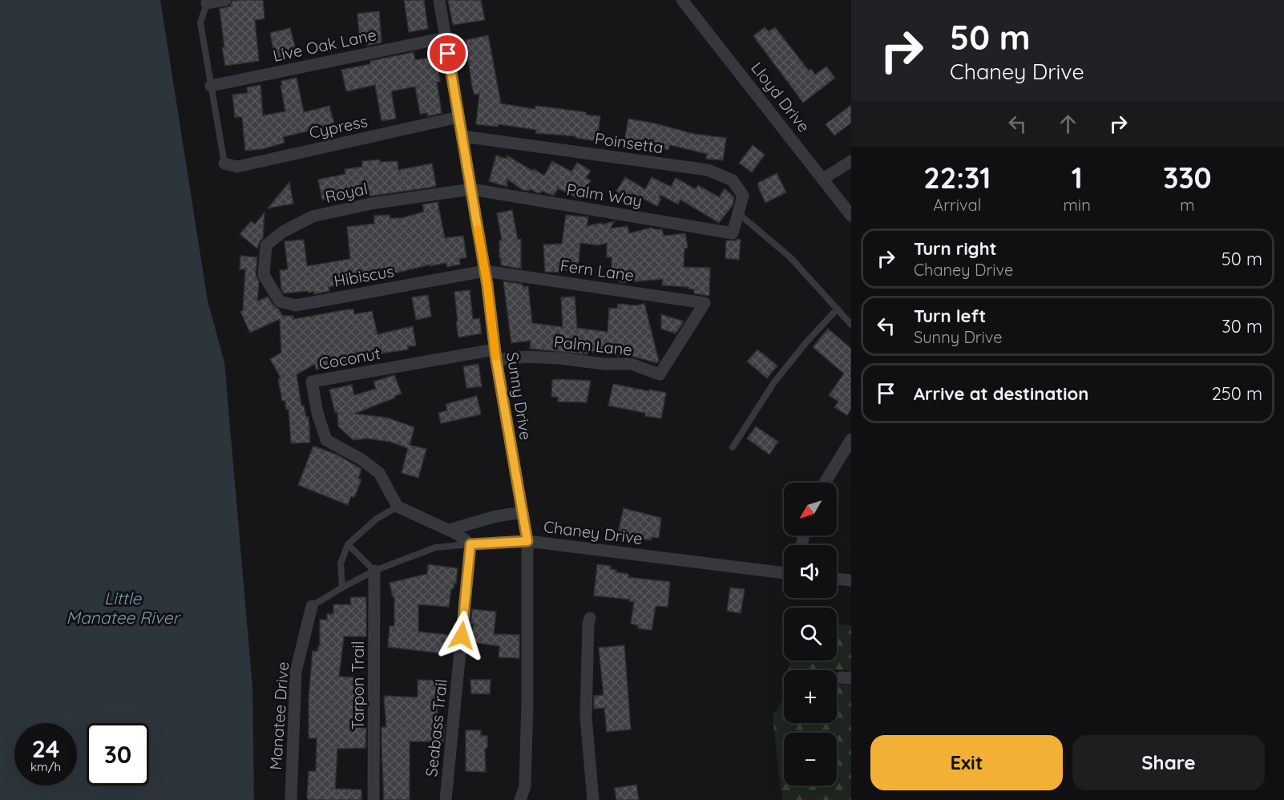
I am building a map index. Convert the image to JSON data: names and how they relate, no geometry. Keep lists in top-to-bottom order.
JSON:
{
  "streets": {
    "street": [
      "Live Oak Lane",
      "Lloyd Drive",
      "Cypress",
      "Poinsetta",
      "Royal",
      "Palm Way",
      "Fern Lane",
      "Hibiscus",
      "Palm Lane",
      "Coconut",
      "Sunny Drive",
      "Chaney Drive",
      "Tarpon Trail",
      "Manatee Drive",
      "Seabass Trail"
    ]
  },
  "crossings": [
    ["Live Oak Lane", "Sunny Drive"],
    ["Cypress", "Sunny Drive"],
    ["Poinsetta", "Palm Way"],
    ["Poinsetta", "Sunny Drive"],
    ["Royal", "Palm Way"],
    ["Royal", "Hibiscus"],
    ["Royal", "Sunny Drive"],
    ["Palm Way", "Sunny Drive"],
    ["Fern Lane", "Hibiscus"],
    ["Fern Lane", "Palm Lane"],
    ["Fern Lane", "Sunny Drive"],
    ["Hibiscus", "Sunny Drive"],
    ["Palm Lane", "Coconut"],
    ["Palm Lane", "Sunny Drive"],
    ["Coconut", "Sunny Drive"],
    ["Sunny Drive", "Chaney Drive"],
    ["Chaney Drive", "Seabass Trail"]
  ],
  "water": ["Little Manatee River"],
  "north": "bottom left",
  "page": {
    "turn": ["50 m", "Chaney Drive"],
    "eta": [
      "22:31",
      "Arrival",
      "1",
      "min",
      "330",
      "m"
    ],
    "list": [
      {
        "name": "Turn right",
        "note": "Chaney Drive",
        "value": "50 m"
      },
      {
        "name": "Turn left",
        "note": "Sunny Drive",
        "value": "30 m"
      },
      {
        "name": "Arrive at destination",
        "value": "250 m"
      }
    ],
    "map_buttons": ["+", "−"],
    "speed": "24 km/h",
    "limit": "30",
    "buttons": ["Exit", "Share"]
  }
}
